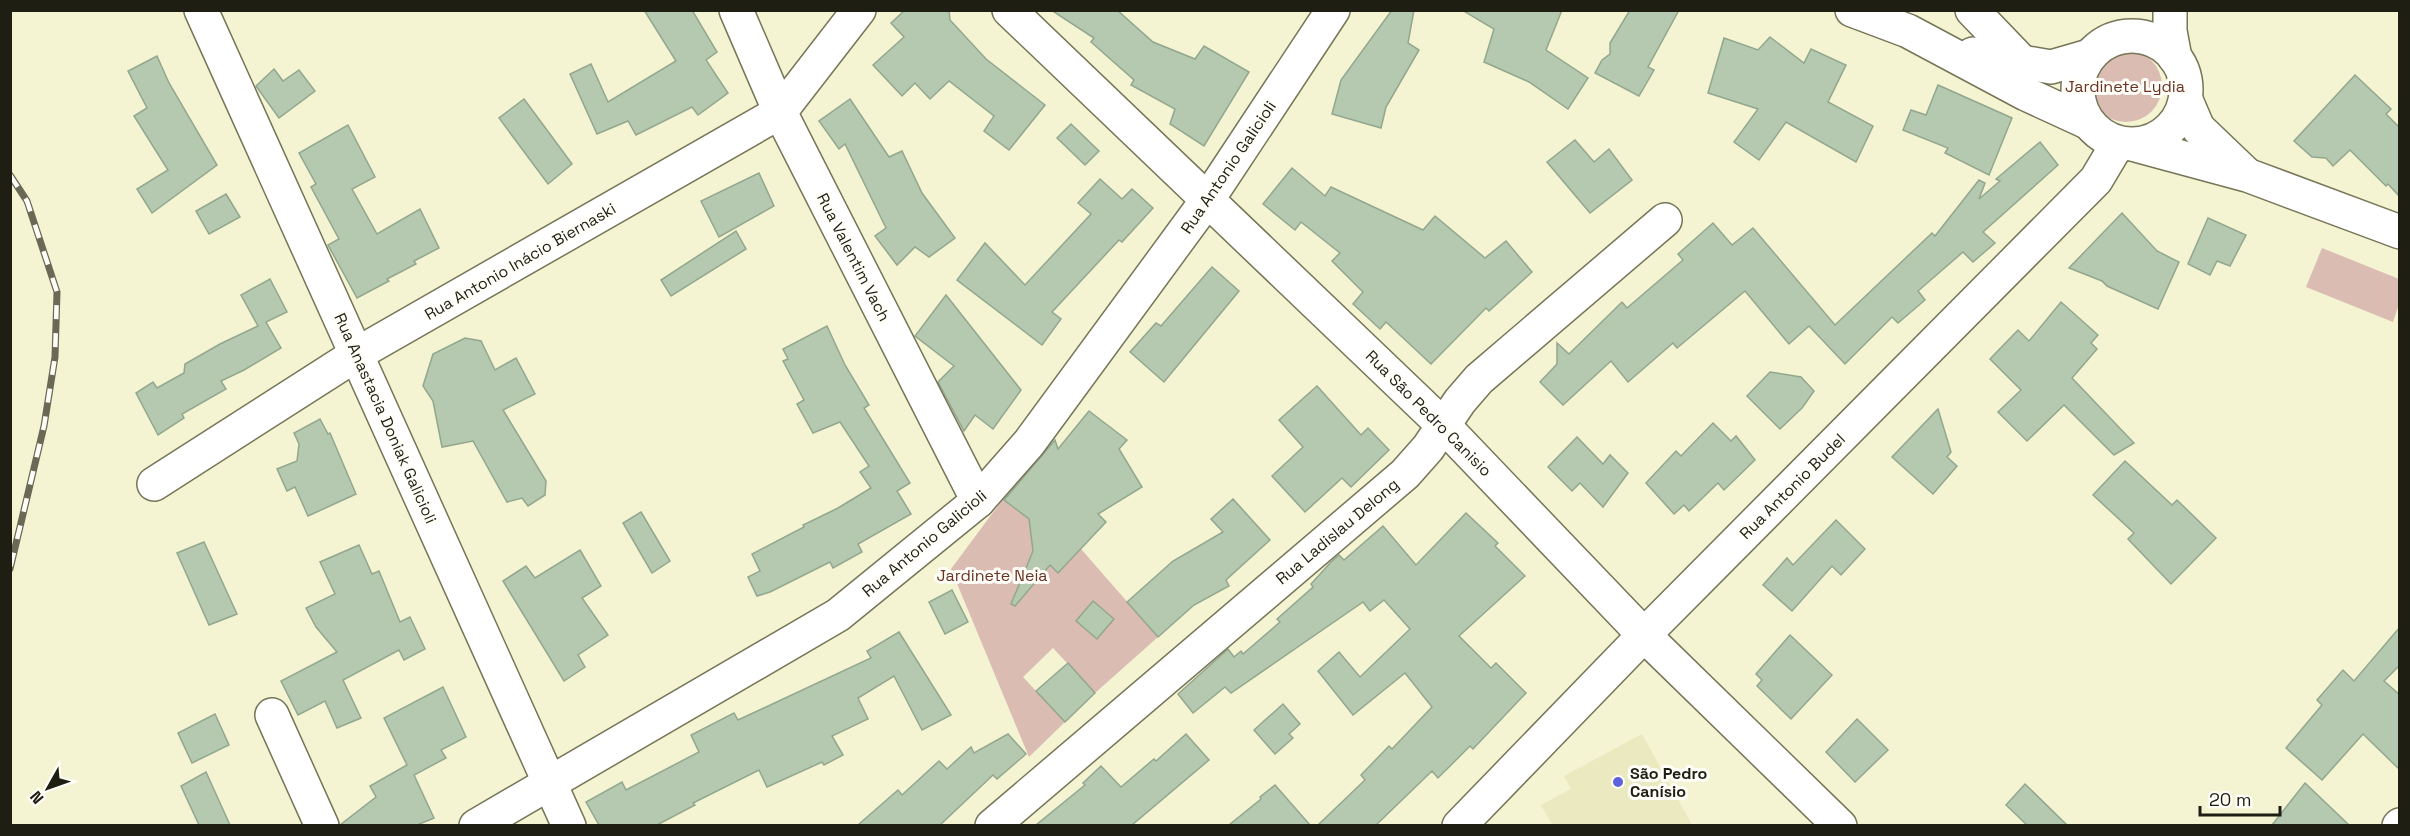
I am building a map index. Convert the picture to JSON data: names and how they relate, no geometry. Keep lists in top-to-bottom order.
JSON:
{
  "streets": {
    "street": [
      "Rua Antonio Galicioli",
      "Rua Valentim Vach",
      "Rua Antonio Inácio Biernaski",
      "Rua São Pedro Canisio",
      "Rua Anastacia Doniak Galicioli",
      "Rua Antonio Budel",
      "Rua Ladislau Delong"
    ]
  },
  "crossings": [
    ["Rua Antonio Galicioli", "Rua Valentim Vach"],
    ["Rua Antonio Galicioli", "Rua São Pedro Canisio"],
    ["Rua Antonio Galicioli", "Rua Anastacia Doniak Galicioli"],
    ["Rua Valentim Vach", "Rua Antonio Inácio Biernaski"],
    ["Rua Antonio Inácio Biernaski", "Rua Anastacia Doniak Galicioli"],
    ["Rua São Pedro Canisio", "Rua Antonio Budel"],
    ["Rua São Pedro Canisio", "Rua Ladislau Delong"]
  ],
  "parks": ["Jardinete Lydia", "Jardinete Neia"],
  "places": ["São Pedro Canísio"],
  "scale_bar": "20 m",
  "north": "bottom left"
}
